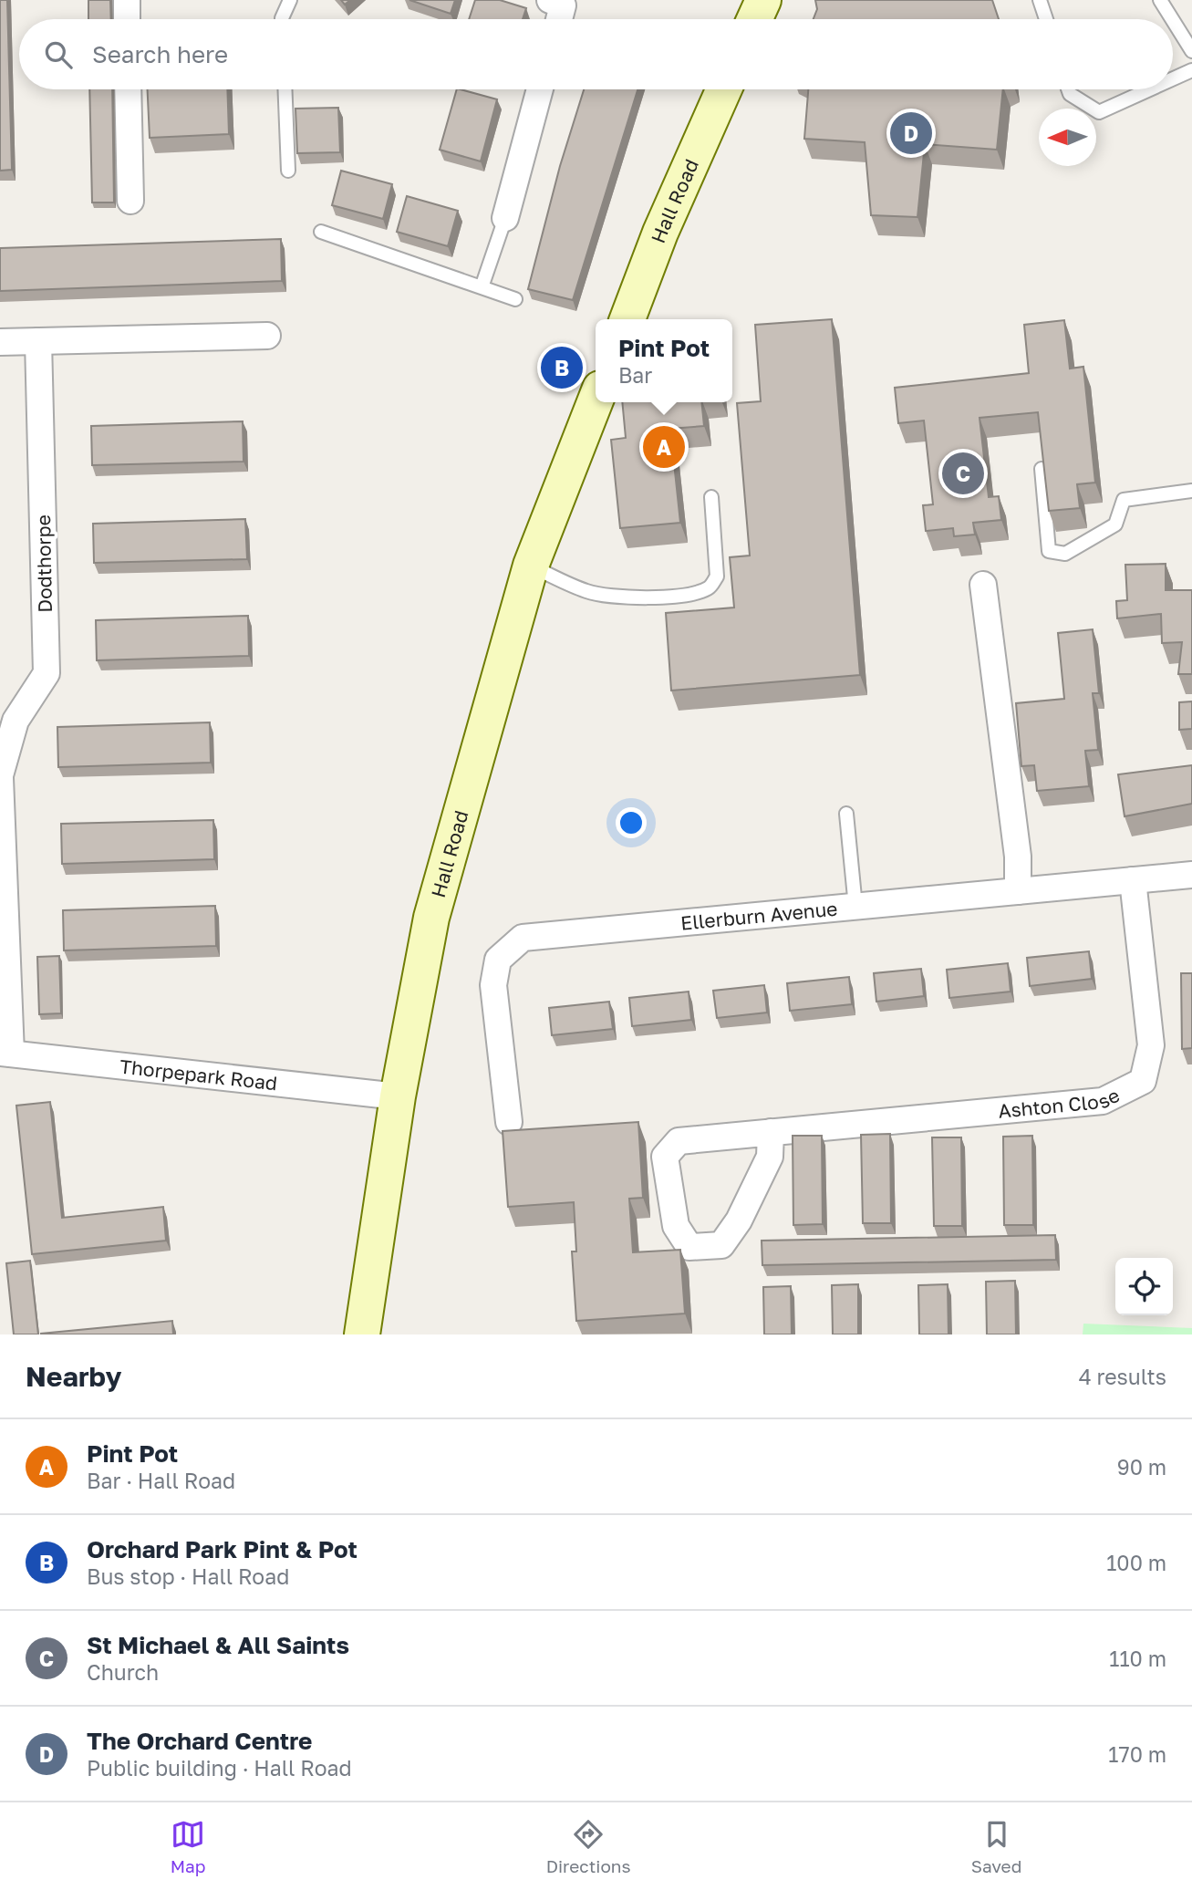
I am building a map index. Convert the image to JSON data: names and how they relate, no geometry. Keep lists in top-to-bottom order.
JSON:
{
  "streets": {
    "street": [
      "Hall Road",
      "Dodthorpe",
      "Ellerburn Avenue",
      "Thorpepark Road",
      "Ashton Close"
    ]
  },
  "crossings": [
    ["Hall Road", "Thorpepark Road"],
    ["Dodthorpe", "Thorpepark Road"],
    ["Ellerburn Avenue", "Ashton Close"]
  ],
  "north": "left",
  "page": {
    "search": "Search here",
    "pins": [
      "D",
      "B",
      "A",
      "C"
    ],
    "popup": ["Pint Pot", "Bar"],
    "heading": ["Nearby", "4 results"],
    "list": [
      {
        "mark": "A",
        "name": "Pint Pot",
        "note": "Bar · Hall Road",
        "value": "90 m"
      },
      {
        "mark": "B",
        "name": "Orchard Park Pint & Pot",
        "note": "Bus stop · Hall Road",
        "value": "100 m"
      },
      {
        "mark": "C",
        "name": "St Michael & All Saints",
        "note": "Church",
        "value": "110 m"
      },
      {
        "mark": "D",
        "name": "The Orchard Centre",
        "note": "Public building · Hall Road",
        "value": "170 m"
      }
    ],
    "nav": ["Map", "Directions", "Saved"]
  }
}
